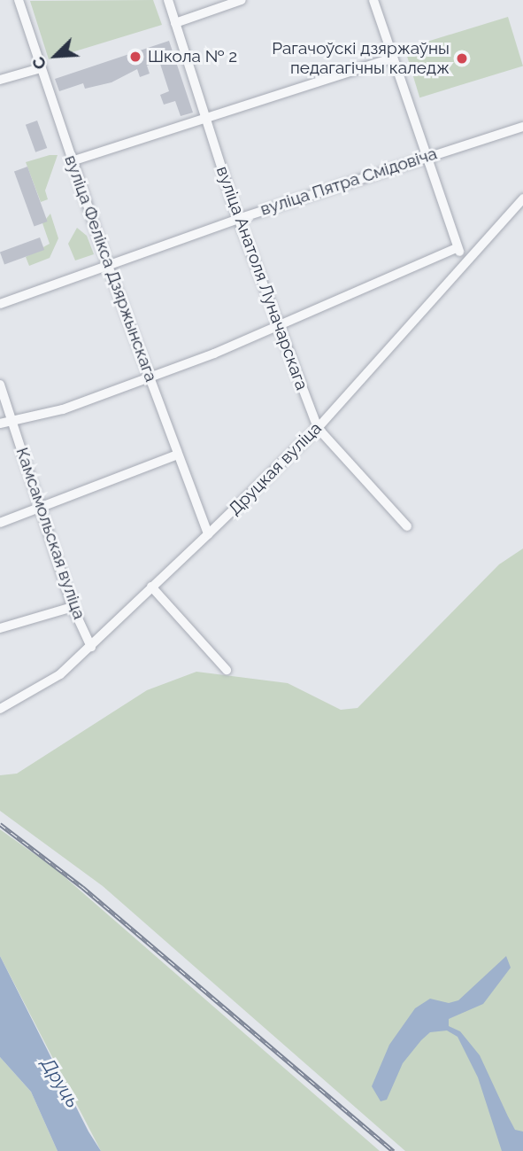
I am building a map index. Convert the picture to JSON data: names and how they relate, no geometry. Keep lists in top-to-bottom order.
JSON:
{
  "streets": {
    "street": [
      "вуліца Пятра Смідовіча",
      "вуліца Фелікса Дзяржынскага",
      "вуліца Анатоля Луначарскага",
      "Друцкая вуліца",
      "Камсамольская вуліца"
    ]
  },
  "crossings": [
    ["вуліца Пятра Смідовіча", "вуліца Фелікса Дзяржынскага"],
    ["вуліца Пятра Смідовіча", "вуліца Анатоля Луначарскага"],
    ["вуліца Фелікса Дзяржынскага", "Друцкая вуліца"],
    ["вуліца Анатоля Луначарскага", "Друцкая вуліца"],
    ["Друцкая вуліца", "Камсамольская вуліца"]
  ],
  "water": ["Друць"],
  "places": ["Школа № 2", "Рагачоўскі дзяржаўны педагагічны каледж"],
  "north": "bottom left"
}
